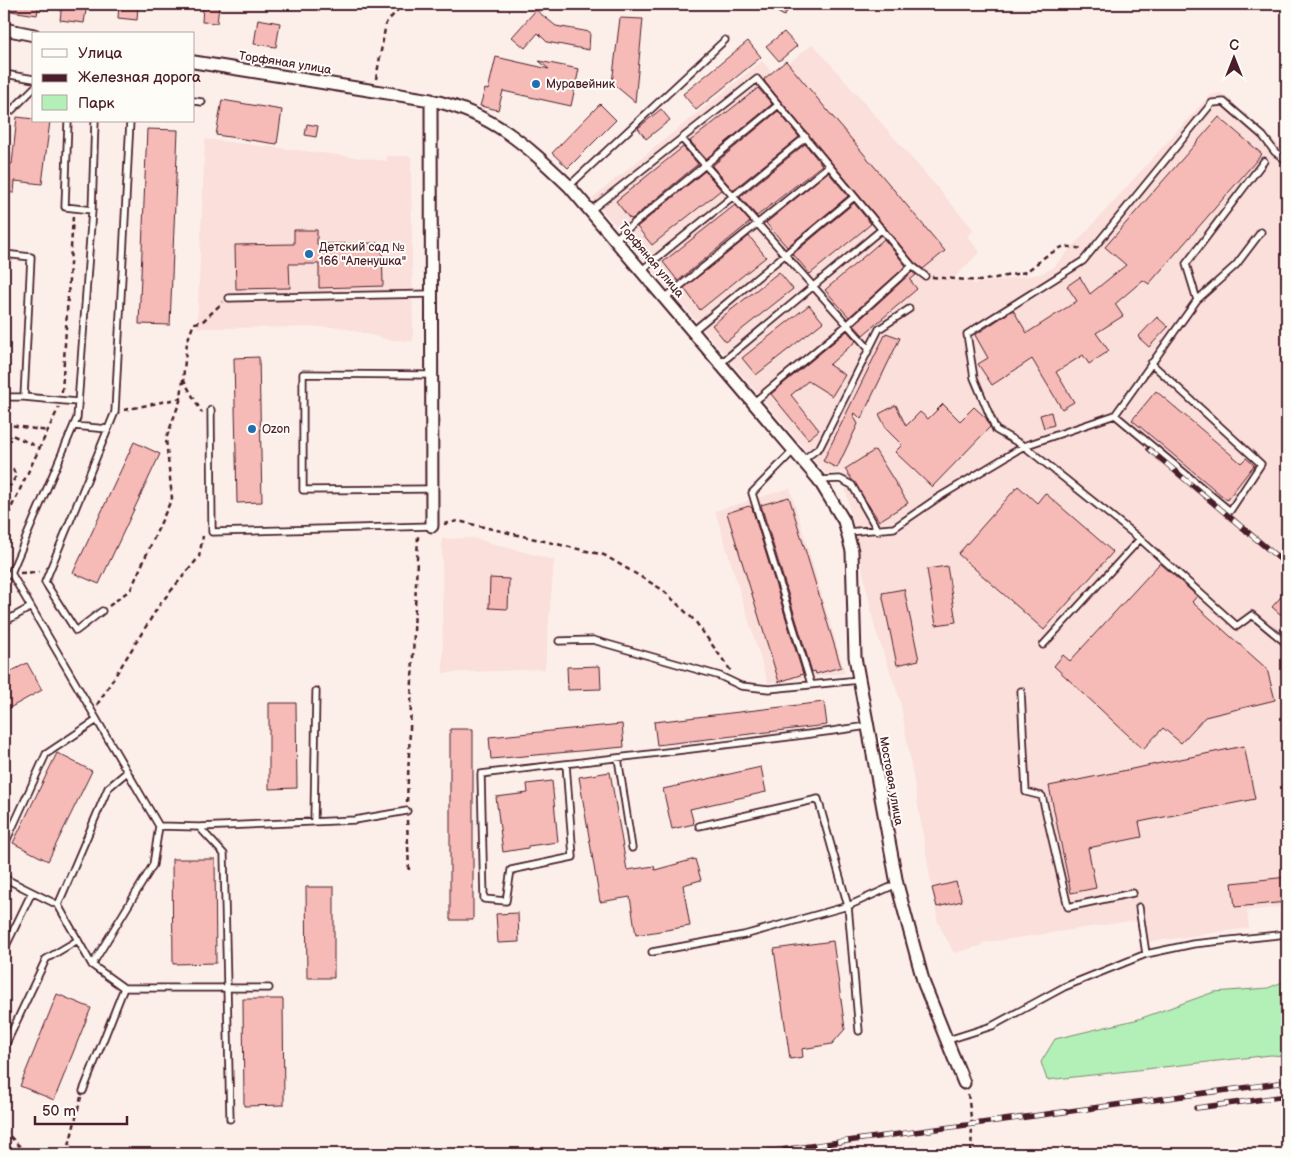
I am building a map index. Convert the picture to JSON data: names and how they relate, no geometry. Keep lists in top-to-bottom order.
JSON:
{
  "streets": {
    "street": ["Торфяная улица", "Мостовая улица"]
  },
  "crossings": [
    ["Торфяная улица", "Мостовая улица"]
  ],
  "places": ["Муравейник", "Детский сад № 166 \"Аленушка\"", "Ozon"],
  "legend": ["Улица", "Железная дорога", "Парк"],
  "scale_bar": "50 m",
  "north": "top"
}
